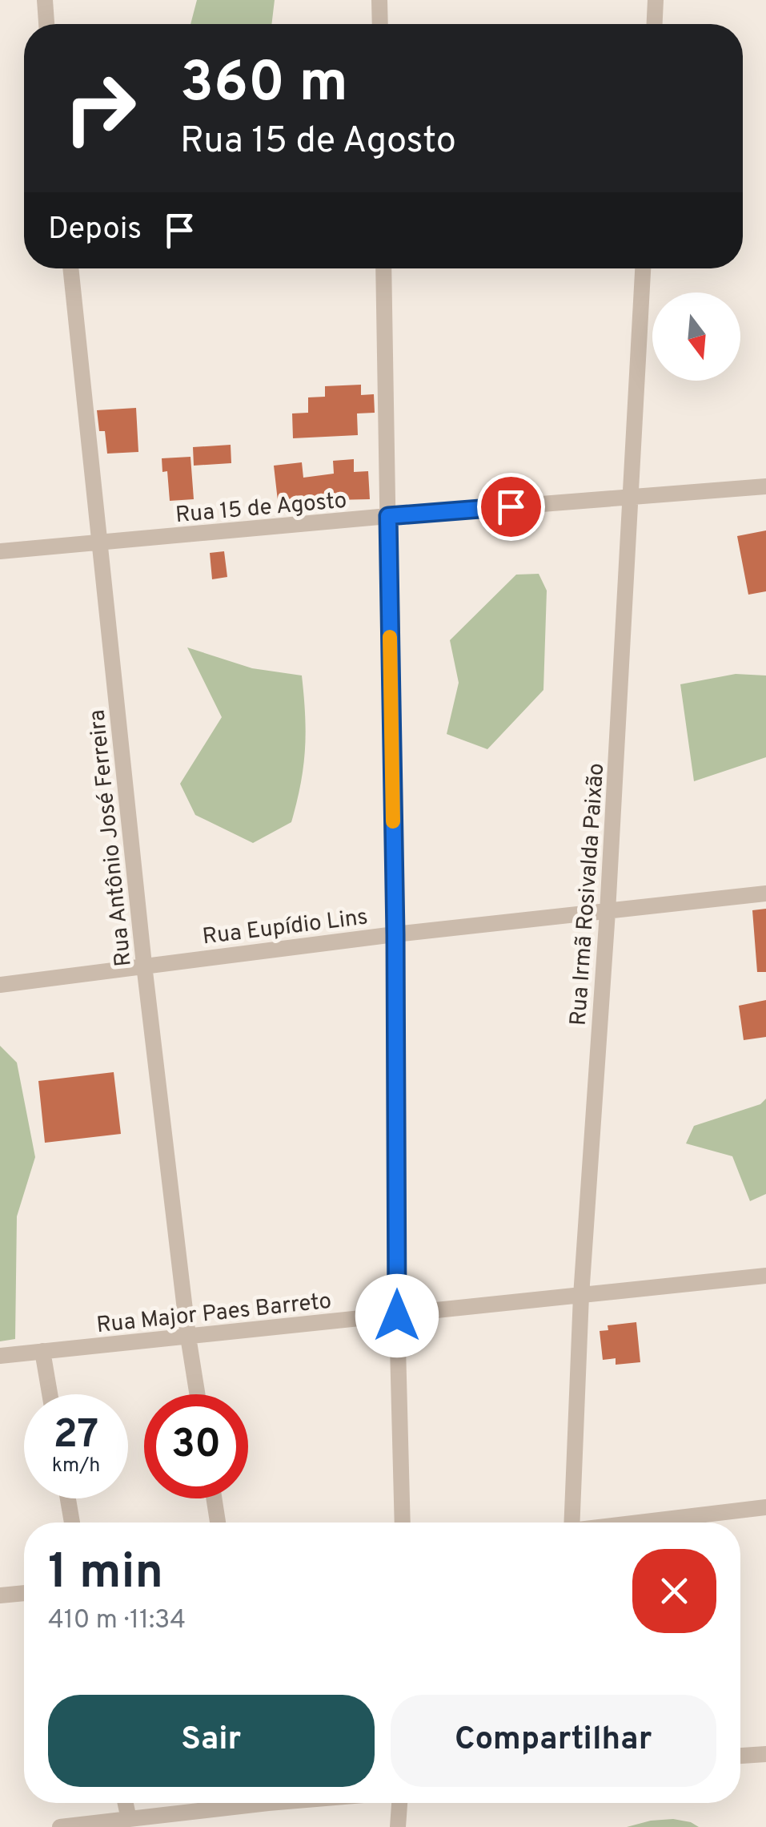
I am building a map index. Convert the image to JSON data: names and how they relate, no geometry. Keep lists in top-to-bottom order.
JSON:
{
  "streets": {
    "street": [
      "Rua 15 de Agosto",
      "Rua Antônio José Ferreira",
      "Rua Irmã Rosivalda Paixão",
      "Rua Eupídio Lins",
      "Rua Major Paes Barreto"
    ]
  },
  "crossings": [
    ["Rua 15 de Agosto", "Rua Antônio José Ferreira"],
    ["Rua 15 de Agosto", "Rua Irmã Rosivalda Paixão"],
    ["Rua Antônio José Ferreira", "Rua Eupídio Lins"],
    ["Rua Antônio José Ferreira", "Rua Major Paes Barreto"],
    ["Rua Irmã Rosivalda Paixão", "Rua Eupídio Lins"],
    ["Rua Irmã Rosivalda Paixão", "Rua Major Paes Barreto"]
  ],
  "north": "bottom",
  "page": {
    "turn": ["360 m", "Rua 15 de Agosto"],
    "then": "Depois",
    "speed": "27 km/h",
    "limit": "30",
    "heading": ["1 min", "410 m · 11:34"],
    "buttons": ["Sair", "Compartilhar"]
  }
}
